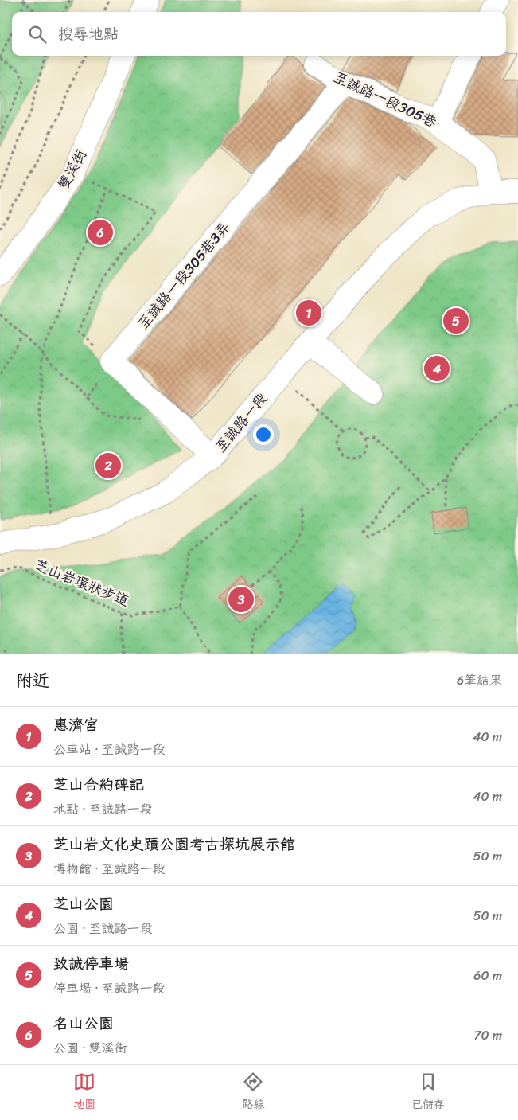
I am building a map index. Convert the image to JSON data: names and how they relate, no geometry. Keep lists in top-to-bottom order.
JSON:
{
  "streets": {
    "street": [
      "至誠路一段305巷",
      "雙溪街",
      "至誠路一段305巷3弄",
      "至誠路一段"
    ],
    "path": ["芝山岩環狀步道"]
  },
  "crossings": [
    ["至誠路一段305巷", "至誠路一段305巷3弄"],
    ["至誠路一段305巷", "至誠路一段"]
  ],
  "page": {
    "search": "搜尋地點",
    "pins": [
      "6",
      "1",
      "5",
      "4",
      "2",
      "3"
    ],
    "heading": ["附近", "6筆結果"],
    "list": [
      {
        "mark": "1",
        "name": "惠濟宮",
        "note": "公車站 · 至誠路一段",
        "value": "40 m"
      },
      {
        "mark": "2",
        "name": "芝山合約碑記",
        "note": "地點 · 至誠路一段",
        "value": "40 m"
      },
      {
        "mark": "3",
        "name": "芝山岩文化史蹟公園考古探坑展示館",
        "note": "博物館 · 至誠路一段",
        "value": "50 m"
      },
      {
        "mark": "4",
        "name": "芝山公園",
        "note": "公園 · 至誠路一段",
        "value": "50 m"
      },
      {
        "mark": "5",
        "name": "致誠停車場",
        "note": "停車場 · 至誠路一段",
        "value": "60 m"
      },
      {
        "mark": "6",
        "name": "名山公園",
        "note": "公園 · 雙溪街",
        "value": "70 m"
      }
    ],
    "nav": ["地圖", "路線", "已儲存"]
  }
}
